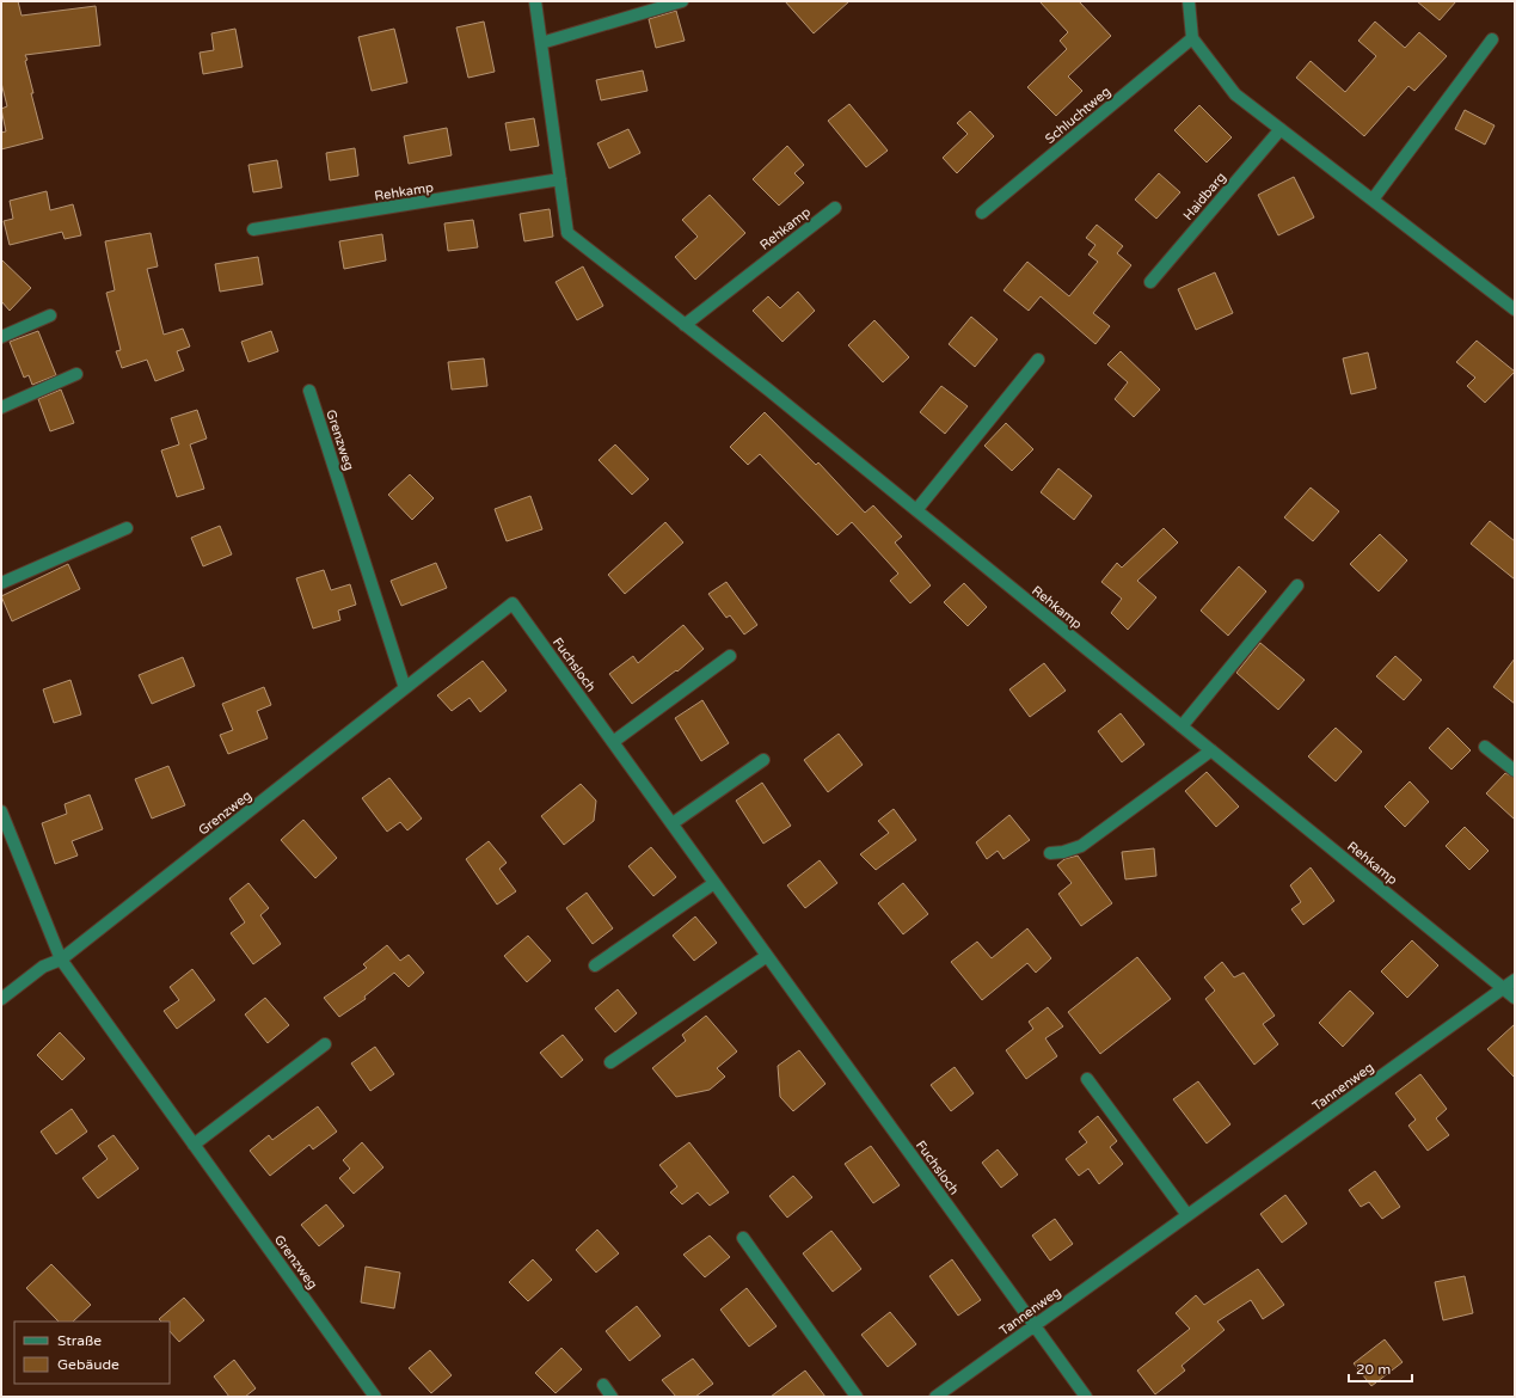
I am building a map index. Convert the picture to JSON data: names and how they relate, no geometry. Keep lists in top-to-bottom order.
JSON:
{
  "streets": {
    "street": [
      "Schluchtweg",
      "Rehkamp",
      "Haidbarg",
      "Grenzweg",
      "Fuchsloch",
      "Tannenweg"
    ]
  },
  "crossings": [
    ["Rehkamp", "Tannenweg"],
    ["Grenzweg", "Fuchsloch"],
    ["Fuchsloch", "Tannenweg"]
  ],
  "legend": ["Straße", "Gebäude"],
  "scale_bar": "20 m"
}
